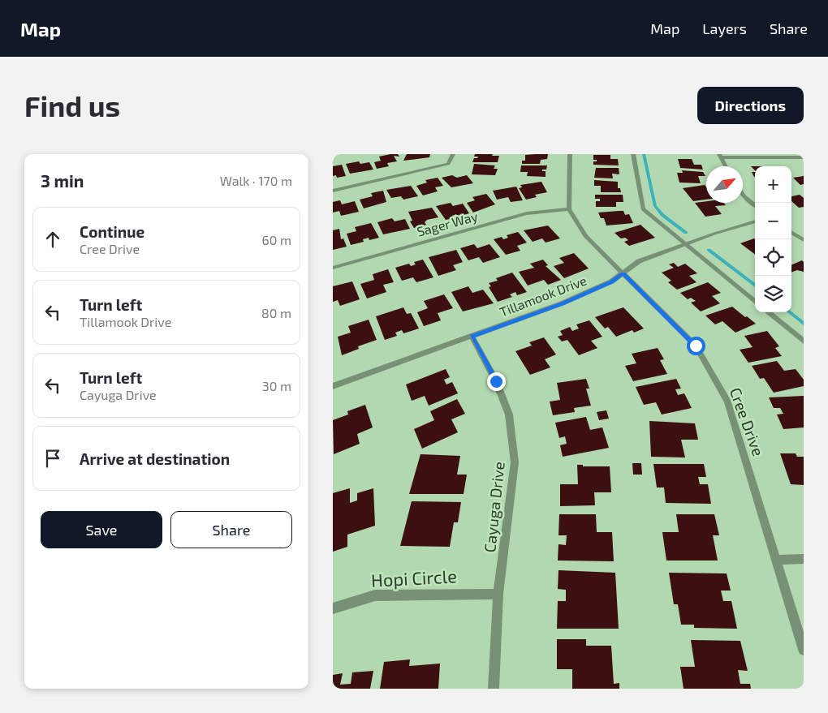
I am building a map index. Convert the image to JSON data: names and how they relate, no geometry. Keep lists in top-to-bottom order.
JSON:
{
  "streets": {
    "street": [
      "Sager Way",
      "Tillamook Drive",
      "Cree Drive",
      "Cayuga Drive",
      "Hopi Circle"
    ]
  },
  "crossings": [
    ["Sager Way", "Cree Drive"],
    ["Tillamook Drive", "Cree Drive"],
    ["Tillamook Drive", "Cayuga Drive"],
    ["Cayuga Drive", "Hopi Circle"]
  ],
  "north": "top right",
  "page": {
    "header": "Map",
    "nav": ["Map", "Layers", "Share"],
    "buttons": [
      "Directions",
      ["Save", "Share"]
    ],
    "title": "Find us",
    "heading": ["3 min", "Walk · 170 m"],
    "map_buttons": ["+", "−"],
    "list": [
      ["Continue", "Cree Drive", "60 m"],
      ["Turn left", "Tillamook Drive", "80 m"],
      ["Turn left", "Cayuga Drive", "30 m"],
      "Arrive at destination"
    ]
  }
}
